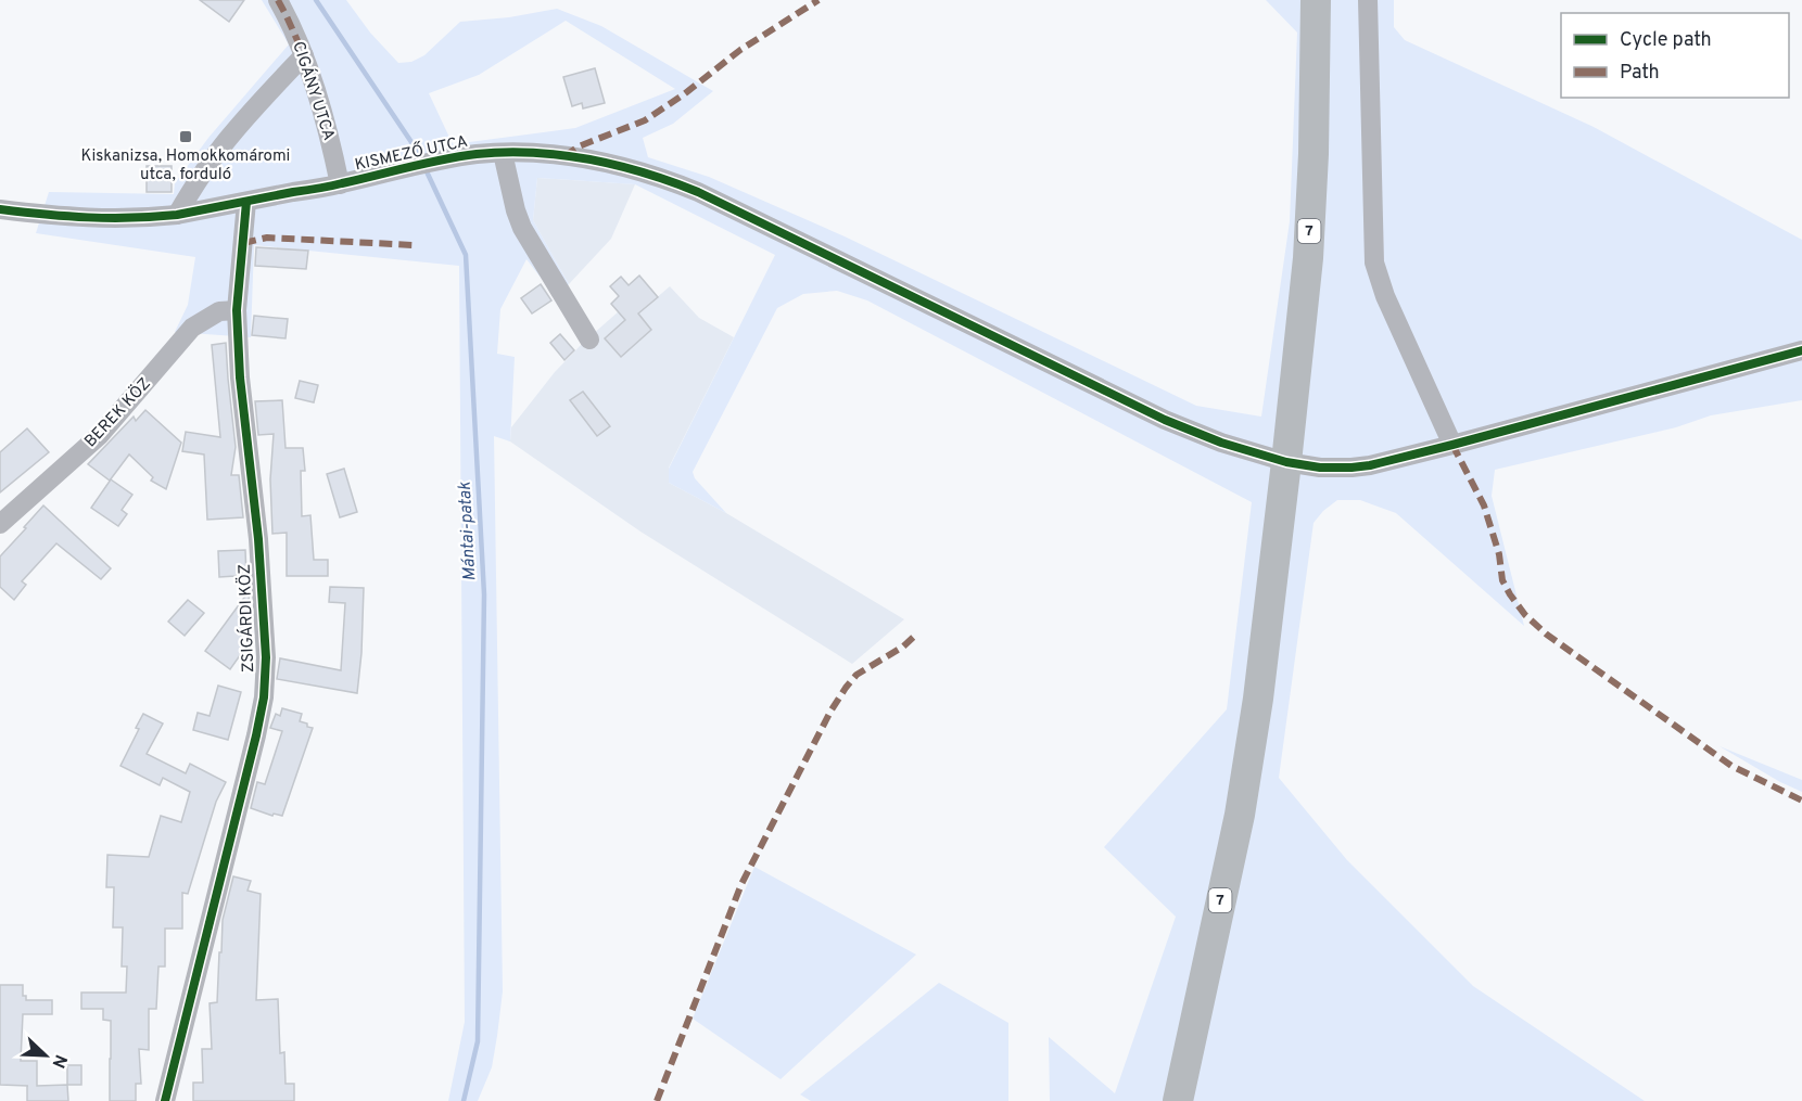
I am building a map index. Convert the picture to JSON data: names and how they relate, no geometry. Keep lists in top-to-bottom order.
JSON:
{
  "streets": {
    "main road": ["7"],
    "street": [
      "CIGÁNY UTCA",
      "KISMEZŐ UTCA",
      "BEREK KÖZ",
      "ZSIGÁRDI KÖZ"
    ]
  },
  "crossings": [
    ["CIGÁNY UTCA", "KISMEZŐ UTCA"],
    ["KISMEZŐ UTCA", "7"],
    ["KISMEZŐ UTCA", "ZSIGÁRDI KÖZ"],
    ["BEREK KÖZ", "ZSIGÁRDI KÖZ"]
  ],
  "water": ["Mántai-patak"],
  "places": {
    "transit": ["Kiskanizsa, Homokkomáromi utca, forduló"]
  },
  "legend": ["Cycle path", "Path"],
  "north": "bottom right"
}
